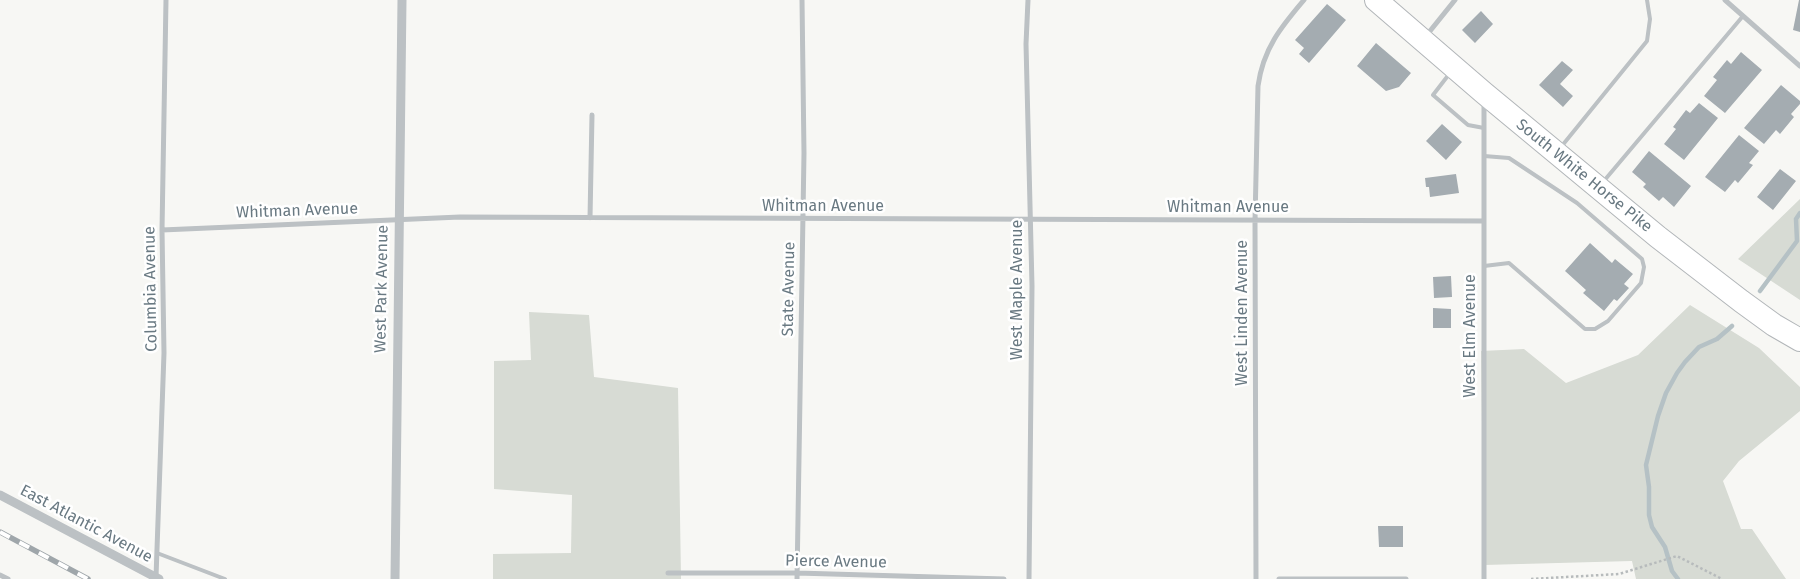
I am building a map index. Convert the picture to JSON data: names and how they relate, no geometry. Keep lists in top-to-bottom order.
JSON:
{
  "streets": {
    "highway": ["South White Horse Pike"],
    "street": [
      "Whitman Avenue",
      "Columbia Avenue",
      "West Park Avenue",
      "State Avenue",
      "West Maple Avenue",
      "West Linden Avenue",
      "West Elm Avenue",
      "East Atlantic Avenue",
      "Pierce Avenue"
    ]
  },
  "crossings": [
    ["South White Horse Pike", "West Elm Avenue"],
    ["Whitman Avenue", "Columbia Avenue"],
    ["Whitman Avenue", "West Park Avenue"],
    ["Whitman Avenue", "State Avenue"],
    ["Whitman Avenue", "West Maple Avenue"],
    ["Whitman Avenue", "West Linden Avenue"],
    ["Whitman Avenue", "West Elm Avenue"],
    ["Columbia Avenue", "East Atlantic Avenue"],
    ["State Avenue", "Pierce Avenue"]
  ]
}
